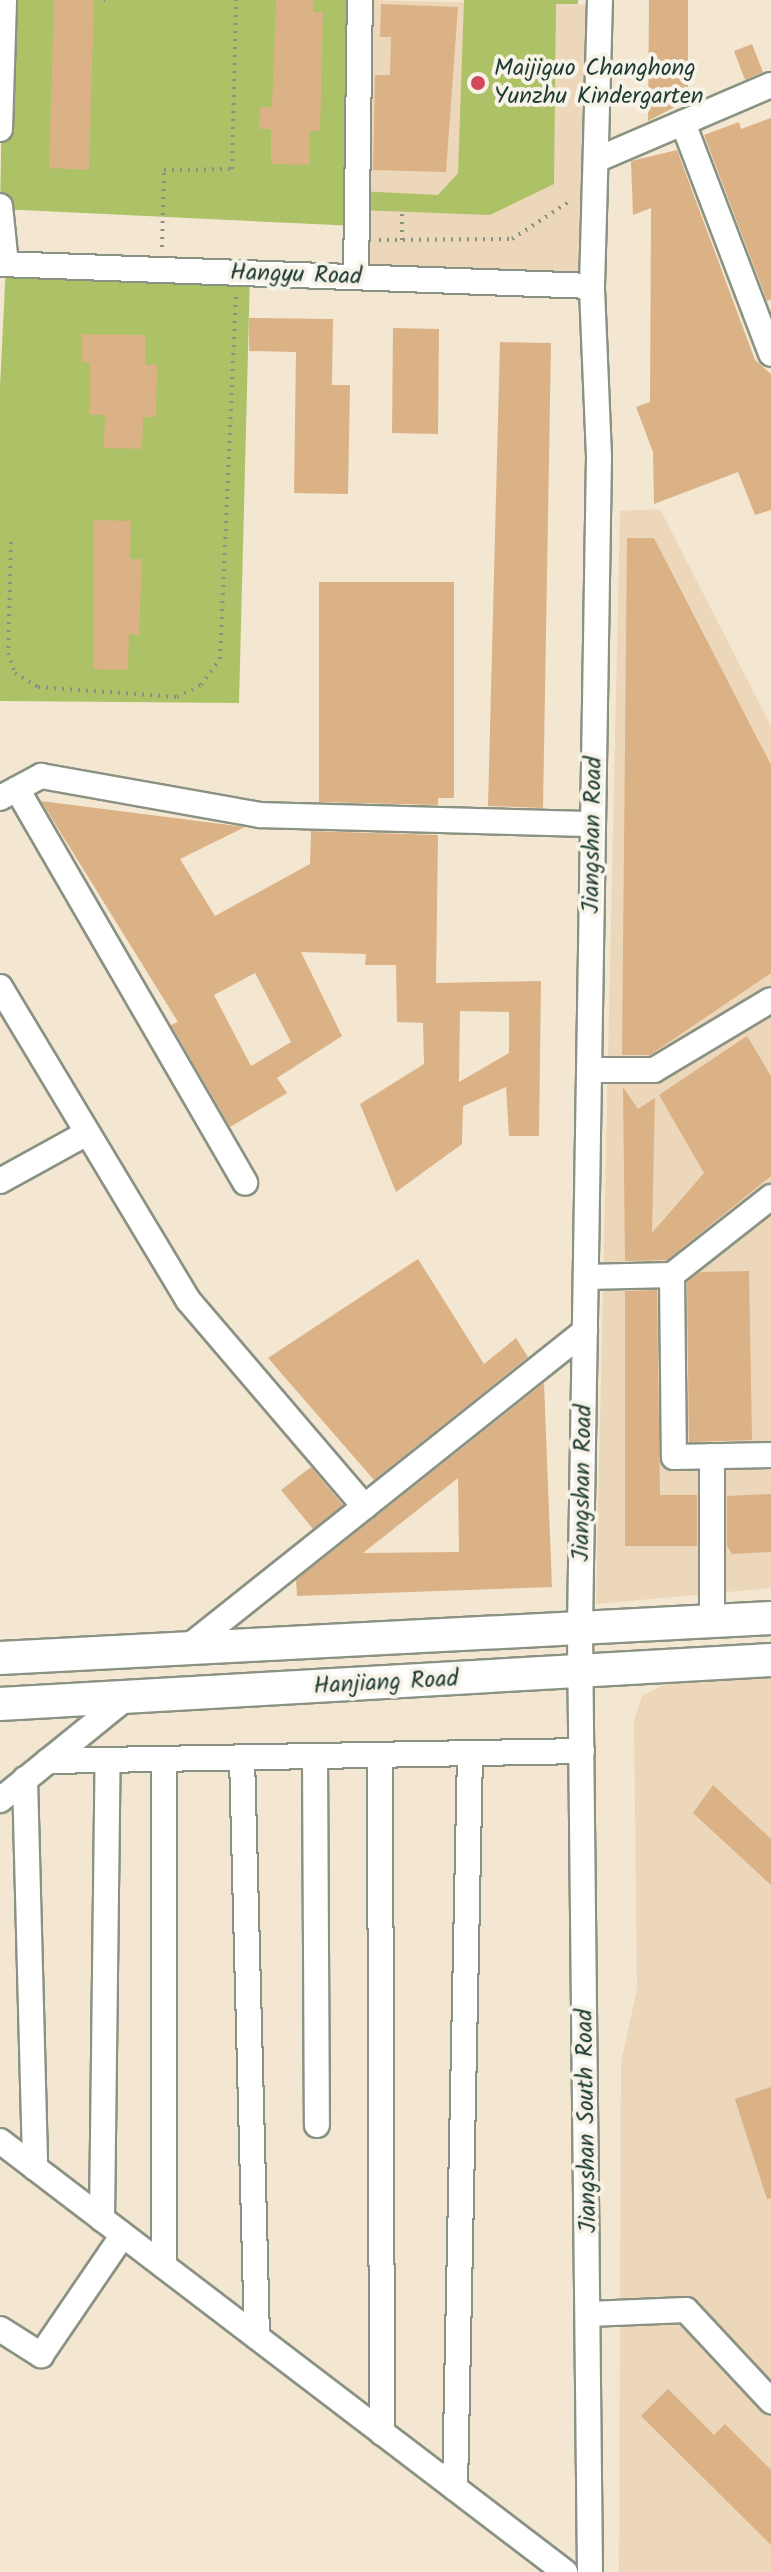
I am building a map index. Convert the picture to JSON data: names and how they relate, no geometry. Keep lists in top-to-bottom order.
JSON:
{
  "streets": {
    "main road": ["Hanjiang Road"],
    "street": ["Hangyu Road", "Jiangshan Road", "Jiangshan South Road"]
  },
  "crossings": [
    ["Hangyu Road", "Jiangshan Road"],
    ["Jiangshan Road", "Hanjiang Road"],
    ["Jiangshan Road", "Jiangshan South Road"],
    ["Hanjiang Road", "Jiangshan South Road"]
  ],
  "places": ["Maijiguo Changhong Yunzhu Kindergarten"]
}
